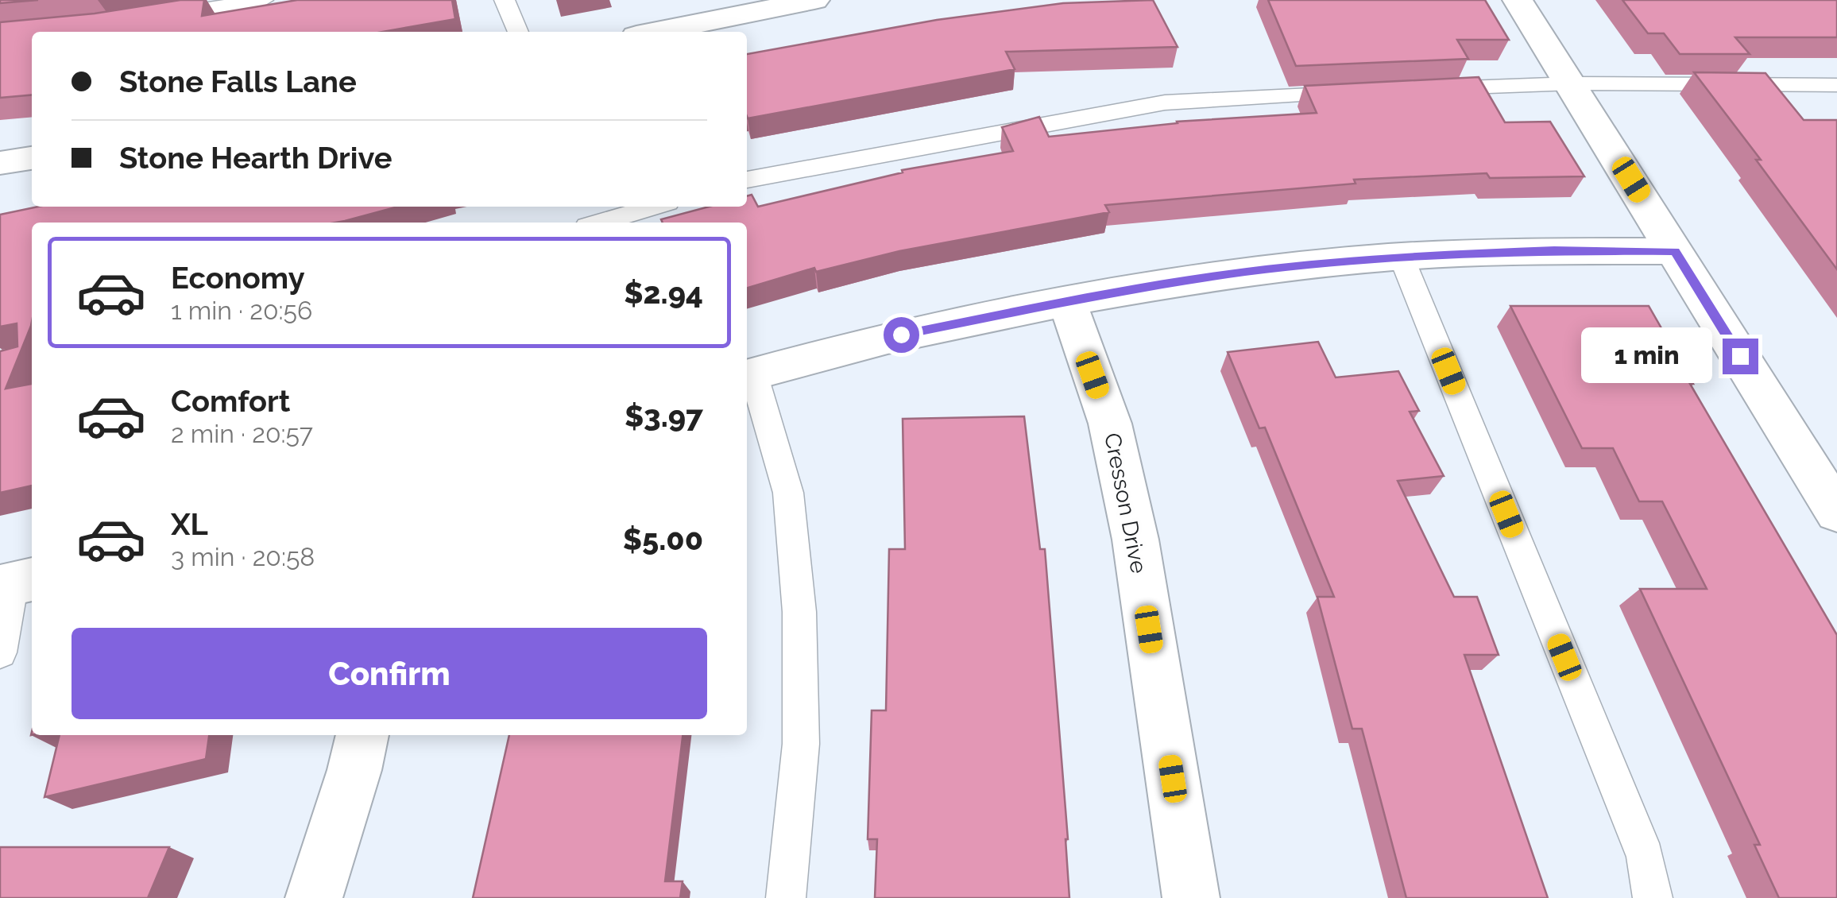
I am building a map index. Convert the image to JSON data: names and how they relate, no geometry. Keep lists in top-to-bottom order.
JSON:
{
  "streets": {
    "street": ["Cresson Drive"]
  },
  "page": {
    "banner": ["Stone Falls Lane", "Stone Hearth Drive"],
    "list": [
      {
        "name": "Economy",
        "note": "1 min · 20:56",
        "value": "$2.94"
      },
      {
        "name": "Comfort",
        "note": "2 min · 20:57",
        "value": "$3.97"
      },
      {
        "name": "XL",
        "note": "3 min · 20:58",
        "value": "$5.00"
      }
    ],
    "bubble": "1 min",
    "buttons": "Confirm"
  }
}
